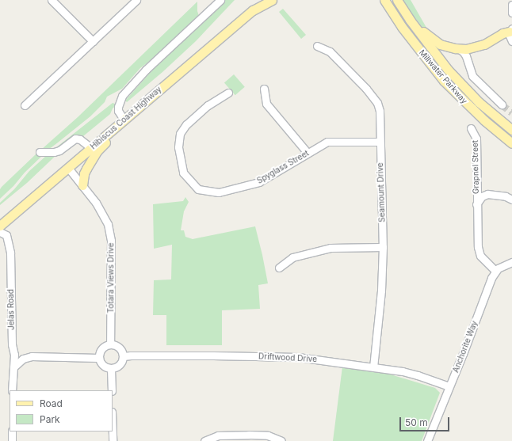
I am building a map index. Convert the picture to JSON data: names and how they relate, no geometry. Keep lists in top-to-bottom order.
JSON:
{
  "streets": {
    "main road": ["Millwater Parkway", "Hibiscus Coast Highway"],
    "street": [
      "Spyglass Street",
      "Grapnel Street",
      "Seamount Drive",
      "Totara Views Drive",
      "Jelas Road",
      "Anchorite Way",
      "Driftwood Drive"
    ]
  },
  "crossings": [
    ["Hibiscus Coast Highway", "Totara Views Drive"],
    ["Spyglass Street", "Seamount Drive"],
    ["Seamount Drive", "Driftwood Drive"],
    ["Totara Views Drive", "Driftwood Drive"],
    ["Anchorite Way", "Driftwood Drive"]
  ],
  "legend": ["Road", "Park"],
  "scale_bar": "50 m"
}
